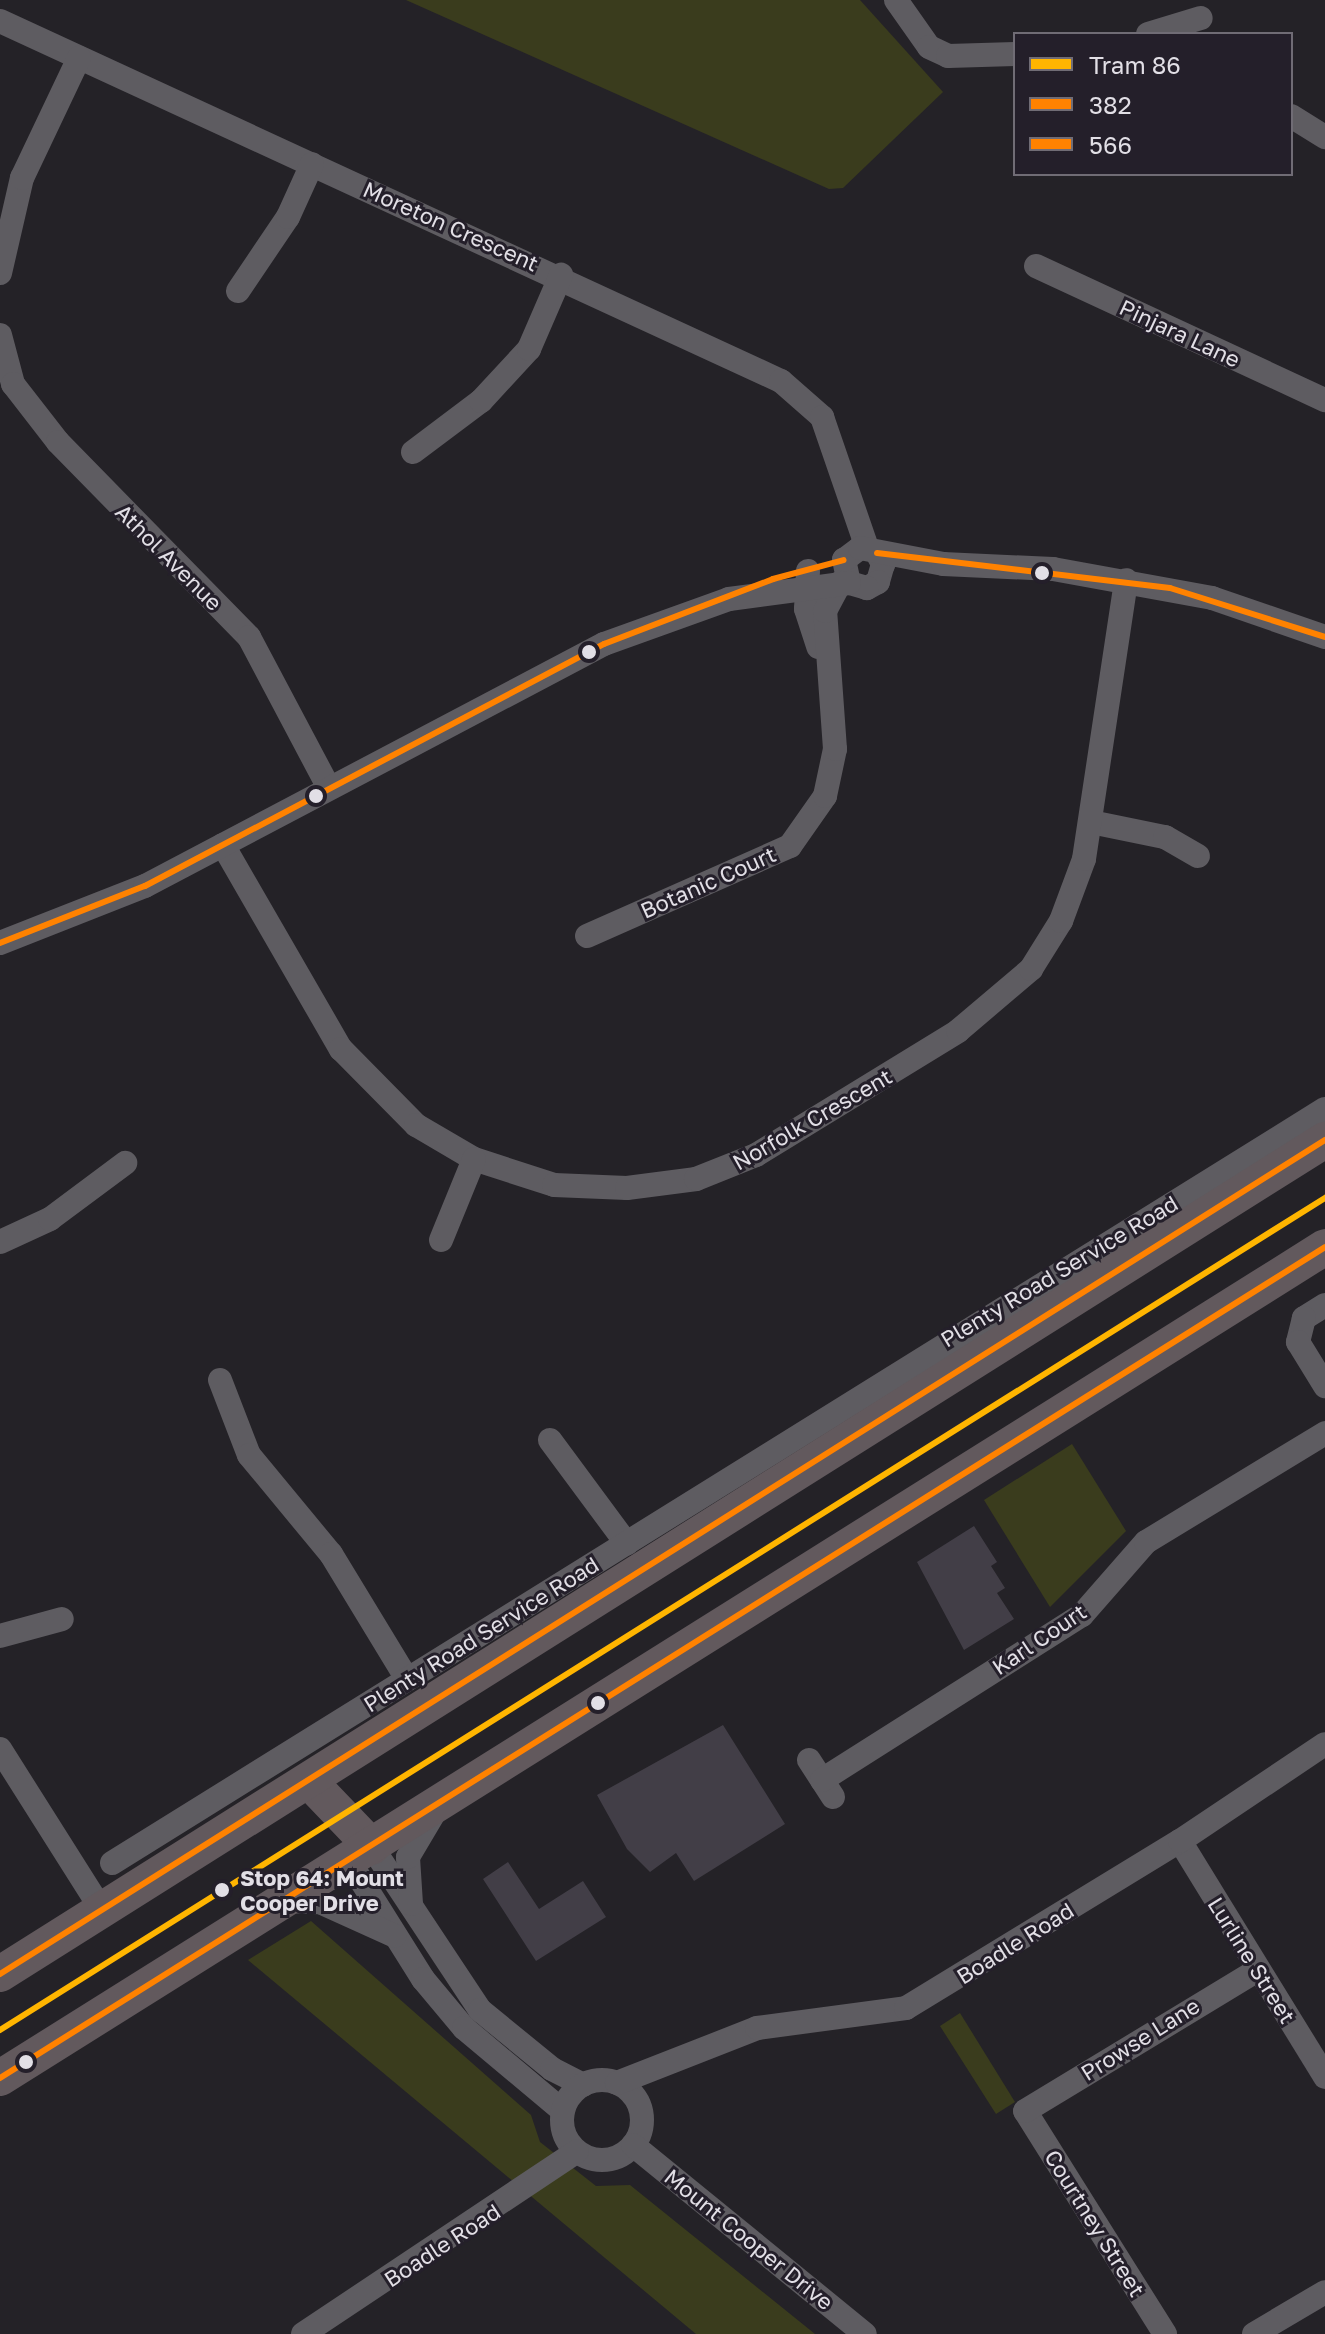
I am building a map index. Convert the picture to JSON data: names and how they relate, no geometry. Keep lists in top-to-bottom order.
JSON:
{
  "streets": {
    "street": [
      "Moreton Crescent",
      "Pinjara Lane",
      "Athol Avenue",
      "Botanic Court",
      "Norfolk Crescent",
      "Plenty Road Service Road",
      "Karl Court",
      "Boadle Road",
      "Lurline Street",
      "Prowse Lane",
      "Courtney Street",
      "Mount Cooper Drive"
    ]
  },
  "crossings": [
    ["Moreton Crescent", "Botanic Court"],
    ["Boadle Road", "Lurline Street"],
    ["Boadle Road", "Mount Cooper Drive"],
    ["Lurline Street", "Prowse Lane"],
    ["Prowse Lane", "Courtney Street"]
  ],
  "places": ["Stop 64: Mount Cooper Drive"],
  "lines": ["transit line 566", "transit line 382", "tram line 86"],
  "legend": ["Tram 86", "382", "566"]
}
